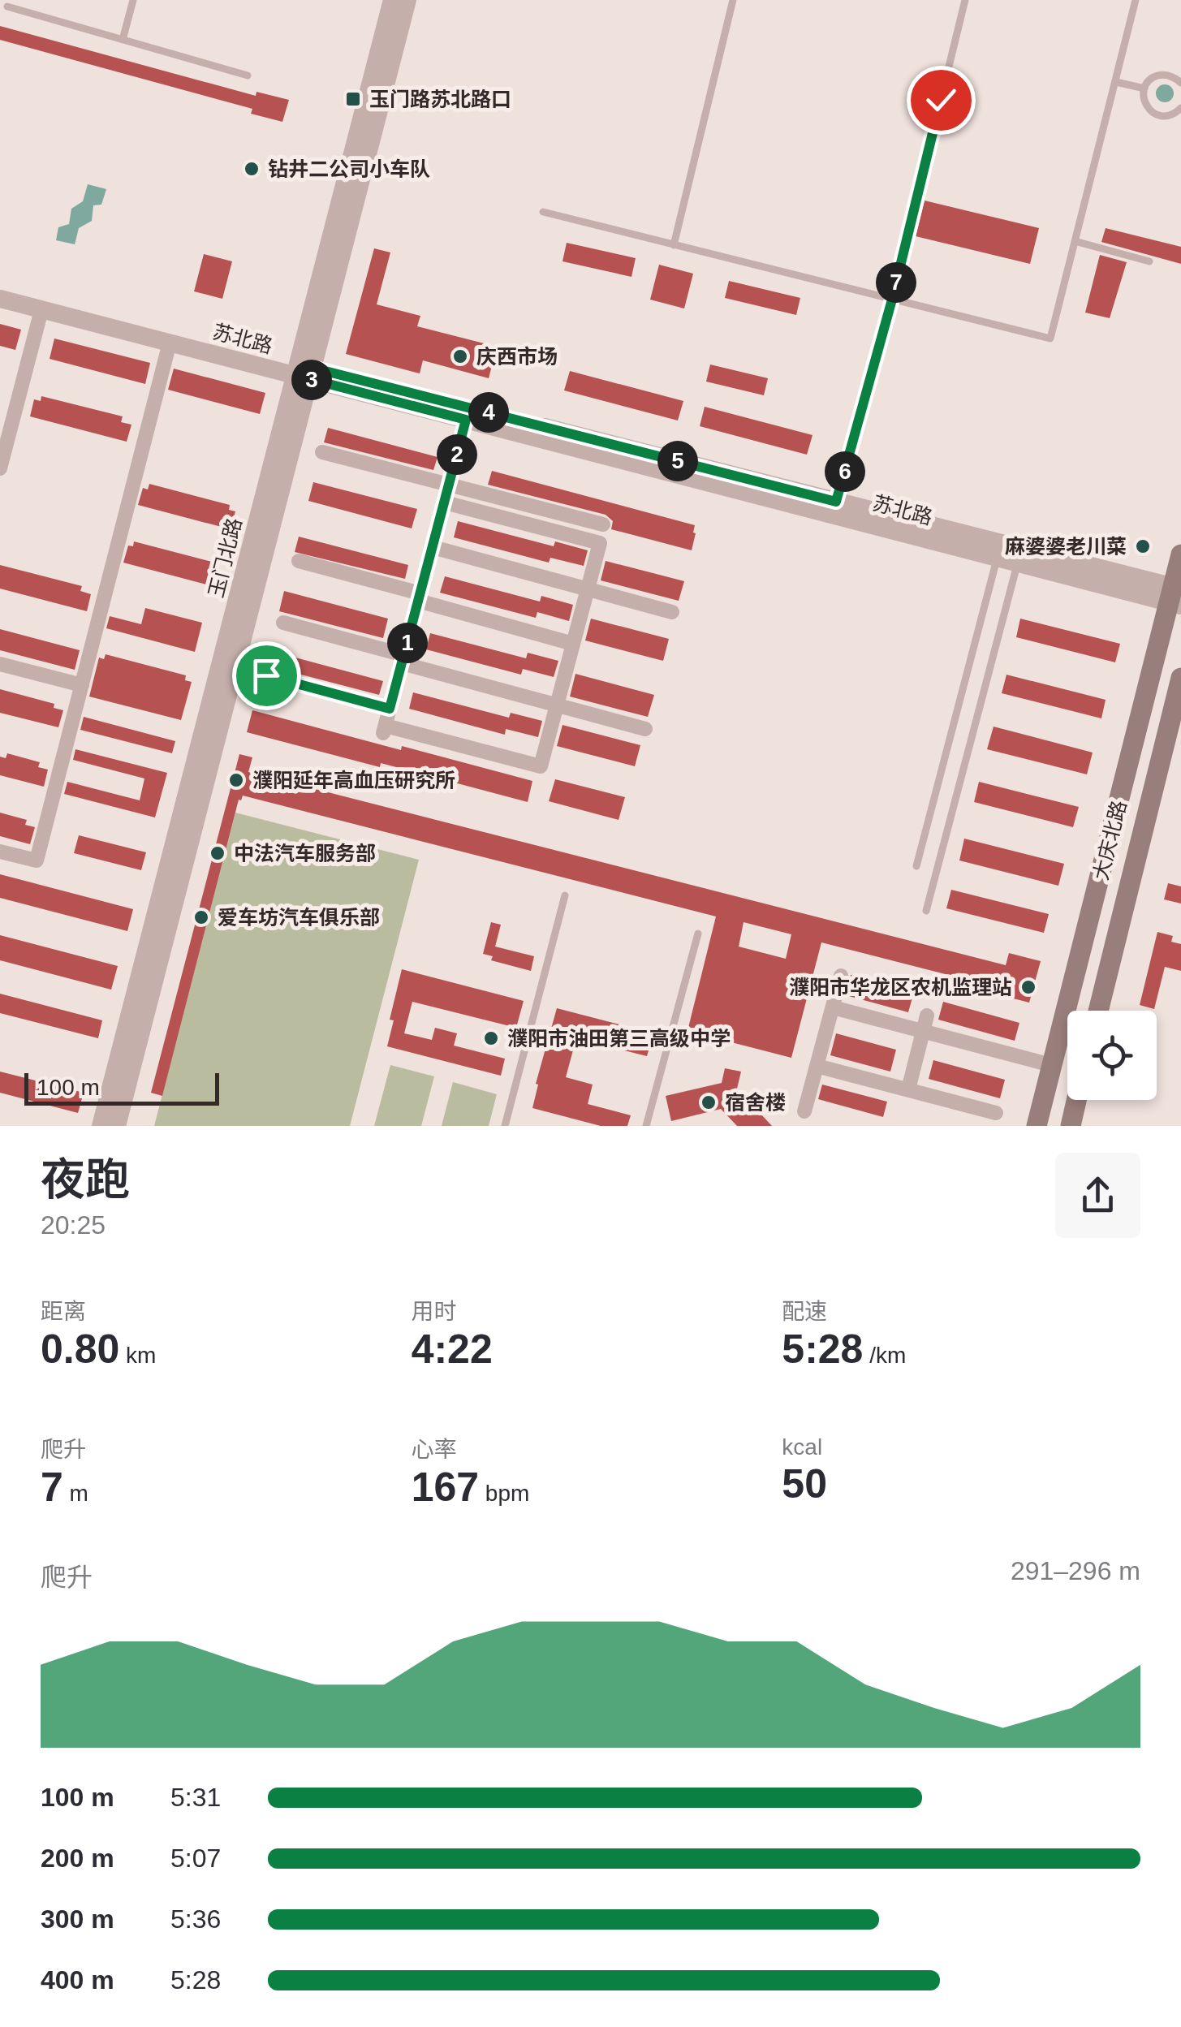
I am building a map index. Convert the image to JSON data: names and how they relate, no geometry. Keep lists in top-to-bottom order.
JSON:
{
  "streets": {
    "main road": ["大庆北路"],
    "street": ["苏北路", "玉门北路"]
  },
  "crossings": [
    ["苏北路", "玉门北路"],
    ["苏北路", "大庆北路"]
  ],
  "places": {
    "transit": ["玉门路苏北路口"],
    "other": [
      "钻井二公司小车队",
      "庆西市场",
      "麻婆婆老川菜",
      "濮阳延年高血压研究所",
      "中法汽车服务部",
      "爱车坊汽车俱乐部",
      "濮阳市华龙区农机监理站",
      "濮阳市油田第三高级中学",
      "宿舍楼"
    ]
  },
  "scale_bar": "100 m",
  "page": {
    "pins": [
      "7",
      "3",
      "4",
      "2",
      "5",
      "6",
      "1"
    ],
    "scale": "100 m",
    "heading": ["夜跑", "20:25"],
    "stats": [
      ["距离", "0.80 km"],
      ["用时", "4:22"],
      ["配速", "5:28 /km"],
      ["爬升", "7 m"],
      ["心率", "167 bpm"],
      ["kcal", "50"]
    ],
    "chart": ["爬升", "291–296 m"],
    "list": [
      {
        "name": "100 m",
        "note": "5:31"
      },
      {
        "name": "200 m",
        "note": "5:07"
      },
      {
        "name": "300 m",
        "note": "5:36"
      },
      {
        "name": "400 m",
        "note": "5:28"
      }
    ]
  }
}
